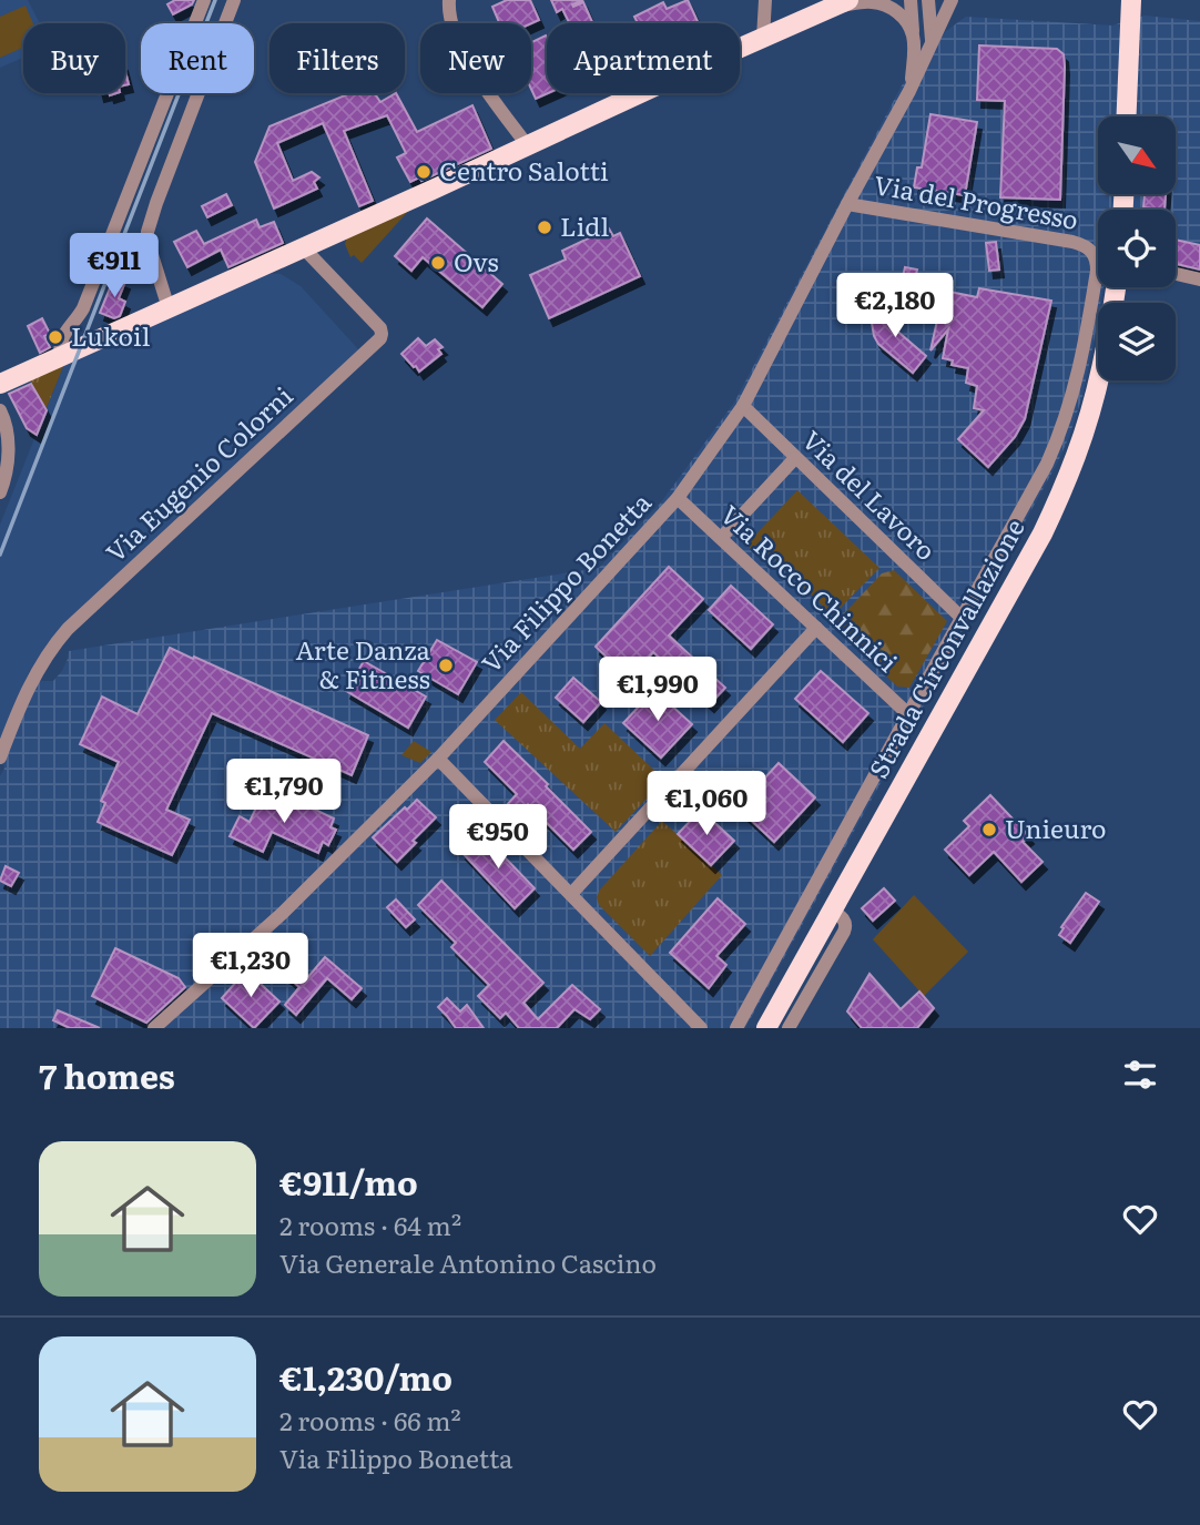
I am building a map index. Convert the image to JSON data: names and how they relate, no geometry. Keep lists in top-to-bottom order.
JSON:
{
  "streets": {
    "main road": ["Strada Circonvallazione"],
    "street": [
      "Via del Progresso",
      "Via Eugenio Colorni",
      "Via del Lavoro",
      "Via Filippo Bonetta",
      "Via Rocco Chinnici"
    ]
  },
  "crossings": [
    ["Via del Progresso", "Via del Lavoro"],
    ["Via del Progresso", "Via Filippo Bonetta"],
    ["Via del Lavoro", "Via Filippo Bonetta"],
    ["Via Filippo Bonetta", "Via Rocco Chinnici"]
  ],
  "places": [
    "Centro Salotti",
    "Lidl",
    "Ovs",
    "Lukoil",
    "Arte Danza & Fitness",
    "Unieuro"
  ],
  "north": "bottom right",
  "page": {
    "chip": [
      "Buy",
      "Rent",
      "Filters",
      "New",
      "Apartment"
    ],
    "price": [
      "€911",
      "€2,180",
      "€1,990",
      "€1,790",
      "€1,060",
      "€950",
      "€1,230"
    ],
    "heading": "7 homes",
    "list": [
      {
        "name": "€911/mo",
        "note": "2 rooms · 64 m² · Via Generale Antonino Cascino"
      },
      {
        "name": "€1,230/mo",
        "note": "2 rooms · 66 m² · Via Filippo Bonetta"
      }
    ]
  }
}
